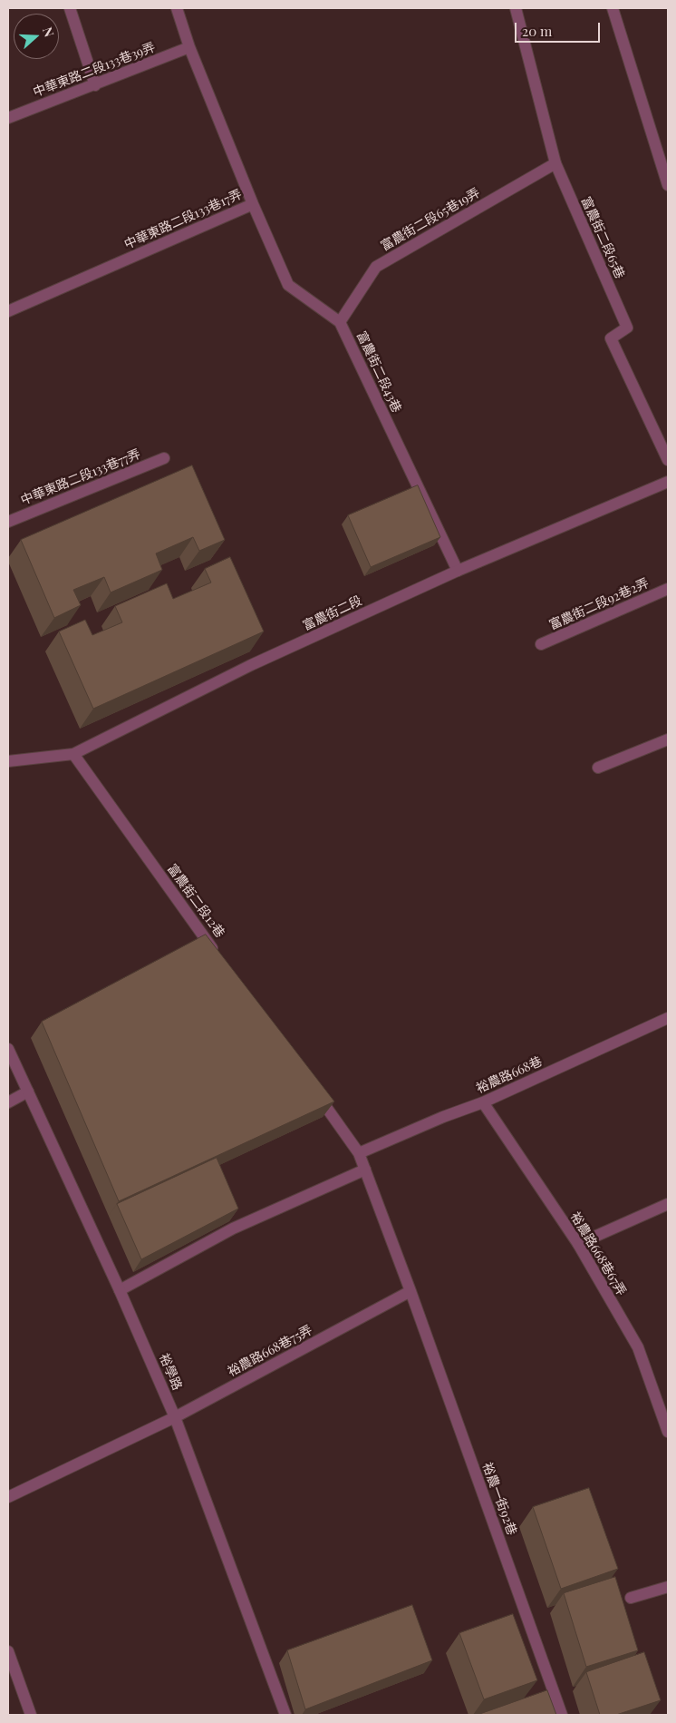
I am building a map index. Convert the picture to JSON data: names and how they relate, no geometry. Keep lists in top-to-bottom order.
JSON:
{
  "streets": {
    "street": [
      "中華東路二段133巷39弄",
      "中華東路二段133巷17弄",
      "富農街二段65巷19弄",
      "富農街二段65巷",
      "富農街二段43巷",
      "中華東路二段133巷77弄",
      "富農街二段92巷2弄",
      "富農街二段",
      "富農街二段12巷",
      "裕農路668巷",
      "裕農路668巷67弄",
      "裕農路668巷75弄",
      "裕學路",
      "裕農一街92巷"
    ]
  },
  "crossings": [
    ["中華東路二段133巷39弄", "中華東路二段133巷17弄"],
    ["中華東路二段133巷17弄", "富農街二段43巷"],
    ["富農街二段65巷19弄", "富農街二段65巷"],
    ["富農街二段65巷19弄", "富農街二段43巷"],
    ["富農街二段43巷", "富農街二段"],
    ["富農街二段", "富農街二段12巷"],
    ["裕農路668巷", "裕農路668巷67弄"],
    ["裕農路668巷75弄", "裕學路"],
    ["裕農路668巷75弄", "裕農一街92巷"]
  ],
  "scale_bar": "20 m",
  "north": "right"
}
